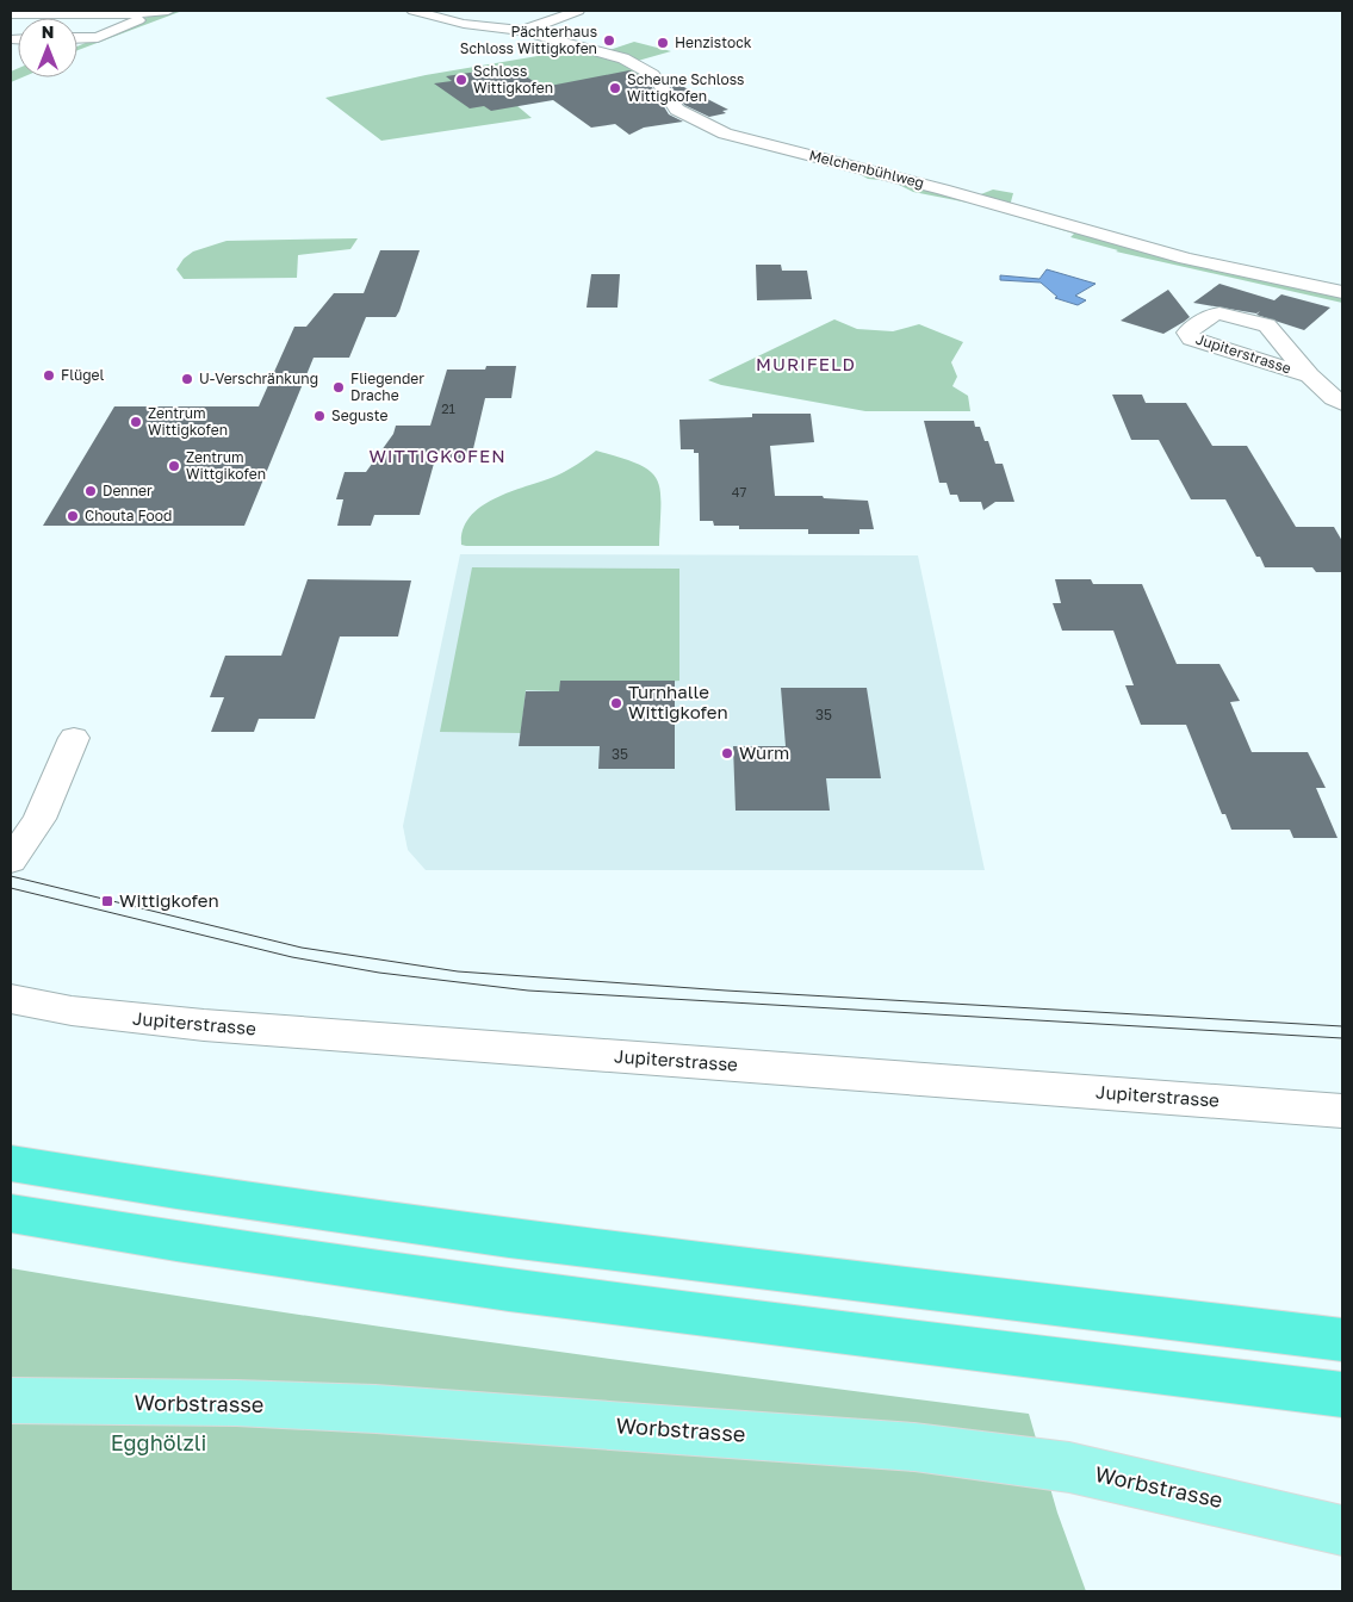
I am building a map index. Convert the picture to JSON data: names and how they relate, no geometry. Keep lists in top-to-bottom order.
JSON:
{
  "streets": {
    "main road": ["Worbstrasse"],
    "street": ["Melchenbühlweg", "Jupiterstrasse"]
  },
  "districts": ["MURIFELD", "WITTIGKOFEN"],
  "parks": ["Egghölzli"],
  "places": {
    "other": [
      "Pächterhaus Schloss Wittigkofen",
      "Henzistock",
      "Schloss Wittigkofen",
      "Scheune Schloss Wittigkofen",
      "Flügel",
      "U-Verschränkung",
      "Fliegender Drache",
      "Seguste",
      "Zentrum Wittigkofen",
      "Zentrum Wittgikofen",
      "Denner",
      "Chouta Food",
      "Turnhalle Wittigkofen",
      "Wurm"
    ],
    "transit": ["Wittigkofen"]
  },
  "house_numbers": [
    "21",
    "47",
    "35",
    "35"
  ],
  "north": "top"
}
